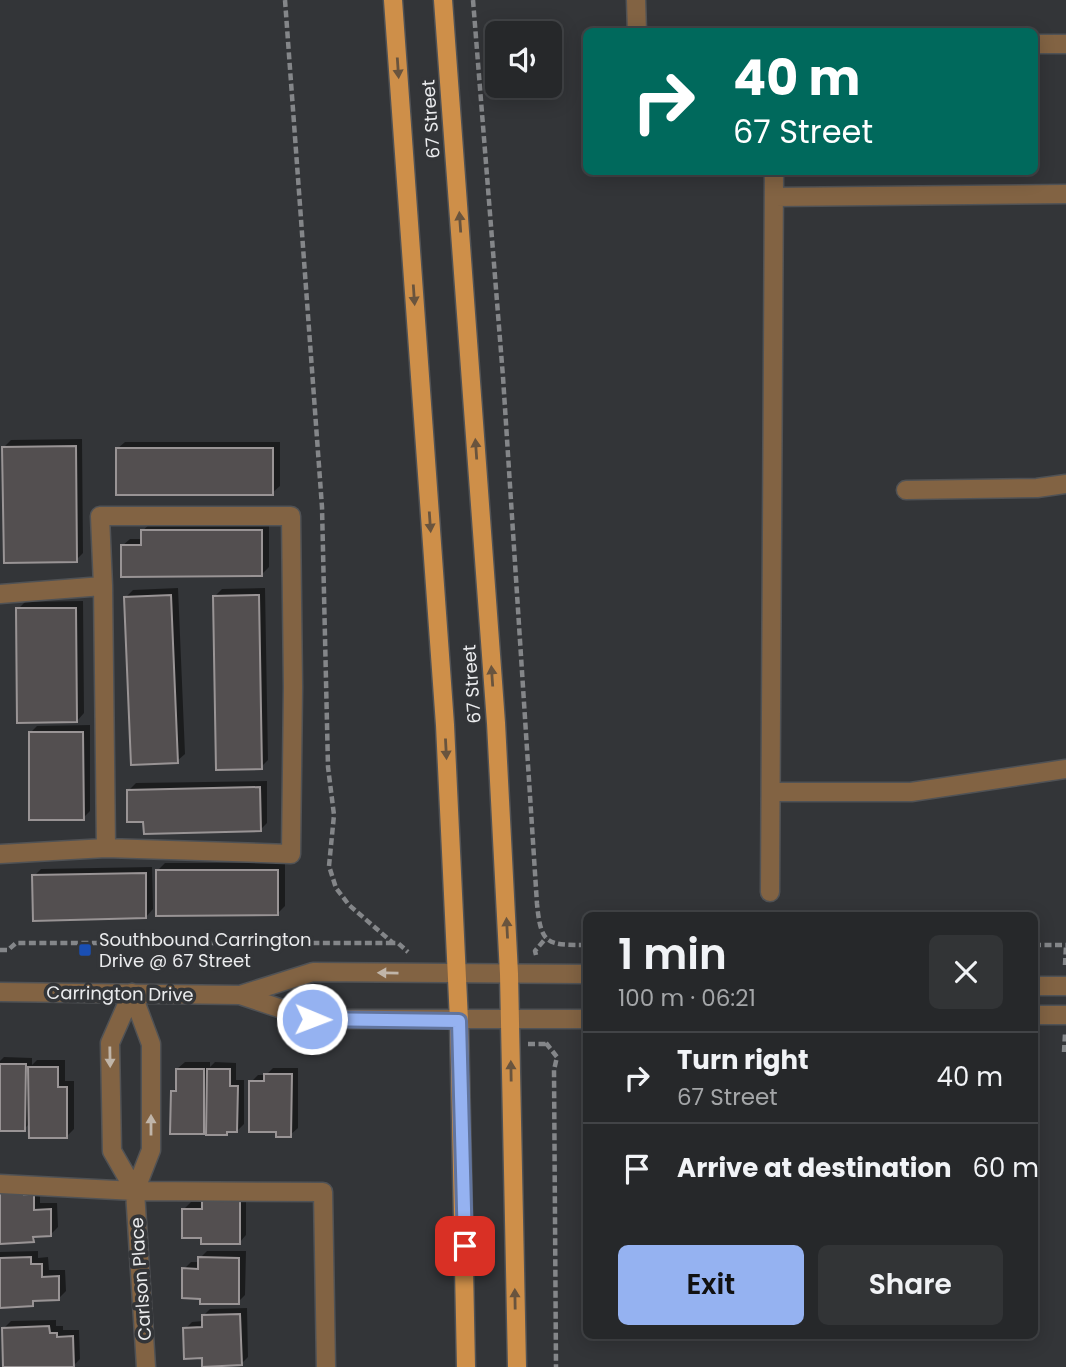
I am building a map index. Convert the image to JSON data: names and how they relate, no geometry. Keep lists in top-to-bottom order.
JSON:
{
  "streets": {
    "main road": ["67 Street"],
    "street": ["Carrington Drive", "Carlson Place"]
  },
  "crossings": [
    ["67 Street", "Carrington Drive"],
    ["Carrington Drive", "Carlson Place"]
  ],
  "places": {
    "transit": ["Southbound Carrington Drive @ 67 Street"]
  },
  "page": {
    "turn": ["40 m", "67 Street"],
    "heading": ["1 min", "100 m · 06:21"],
    "list": [
      {
        "name": "Turn right",
        "note": "67 Street",
        "value": "40 m"
      },
      {
        "name": "Arrive at destination",
        "value": "60 m"
      }
    ],
    "buttons": ["Exit", "Share"]
  }
}
